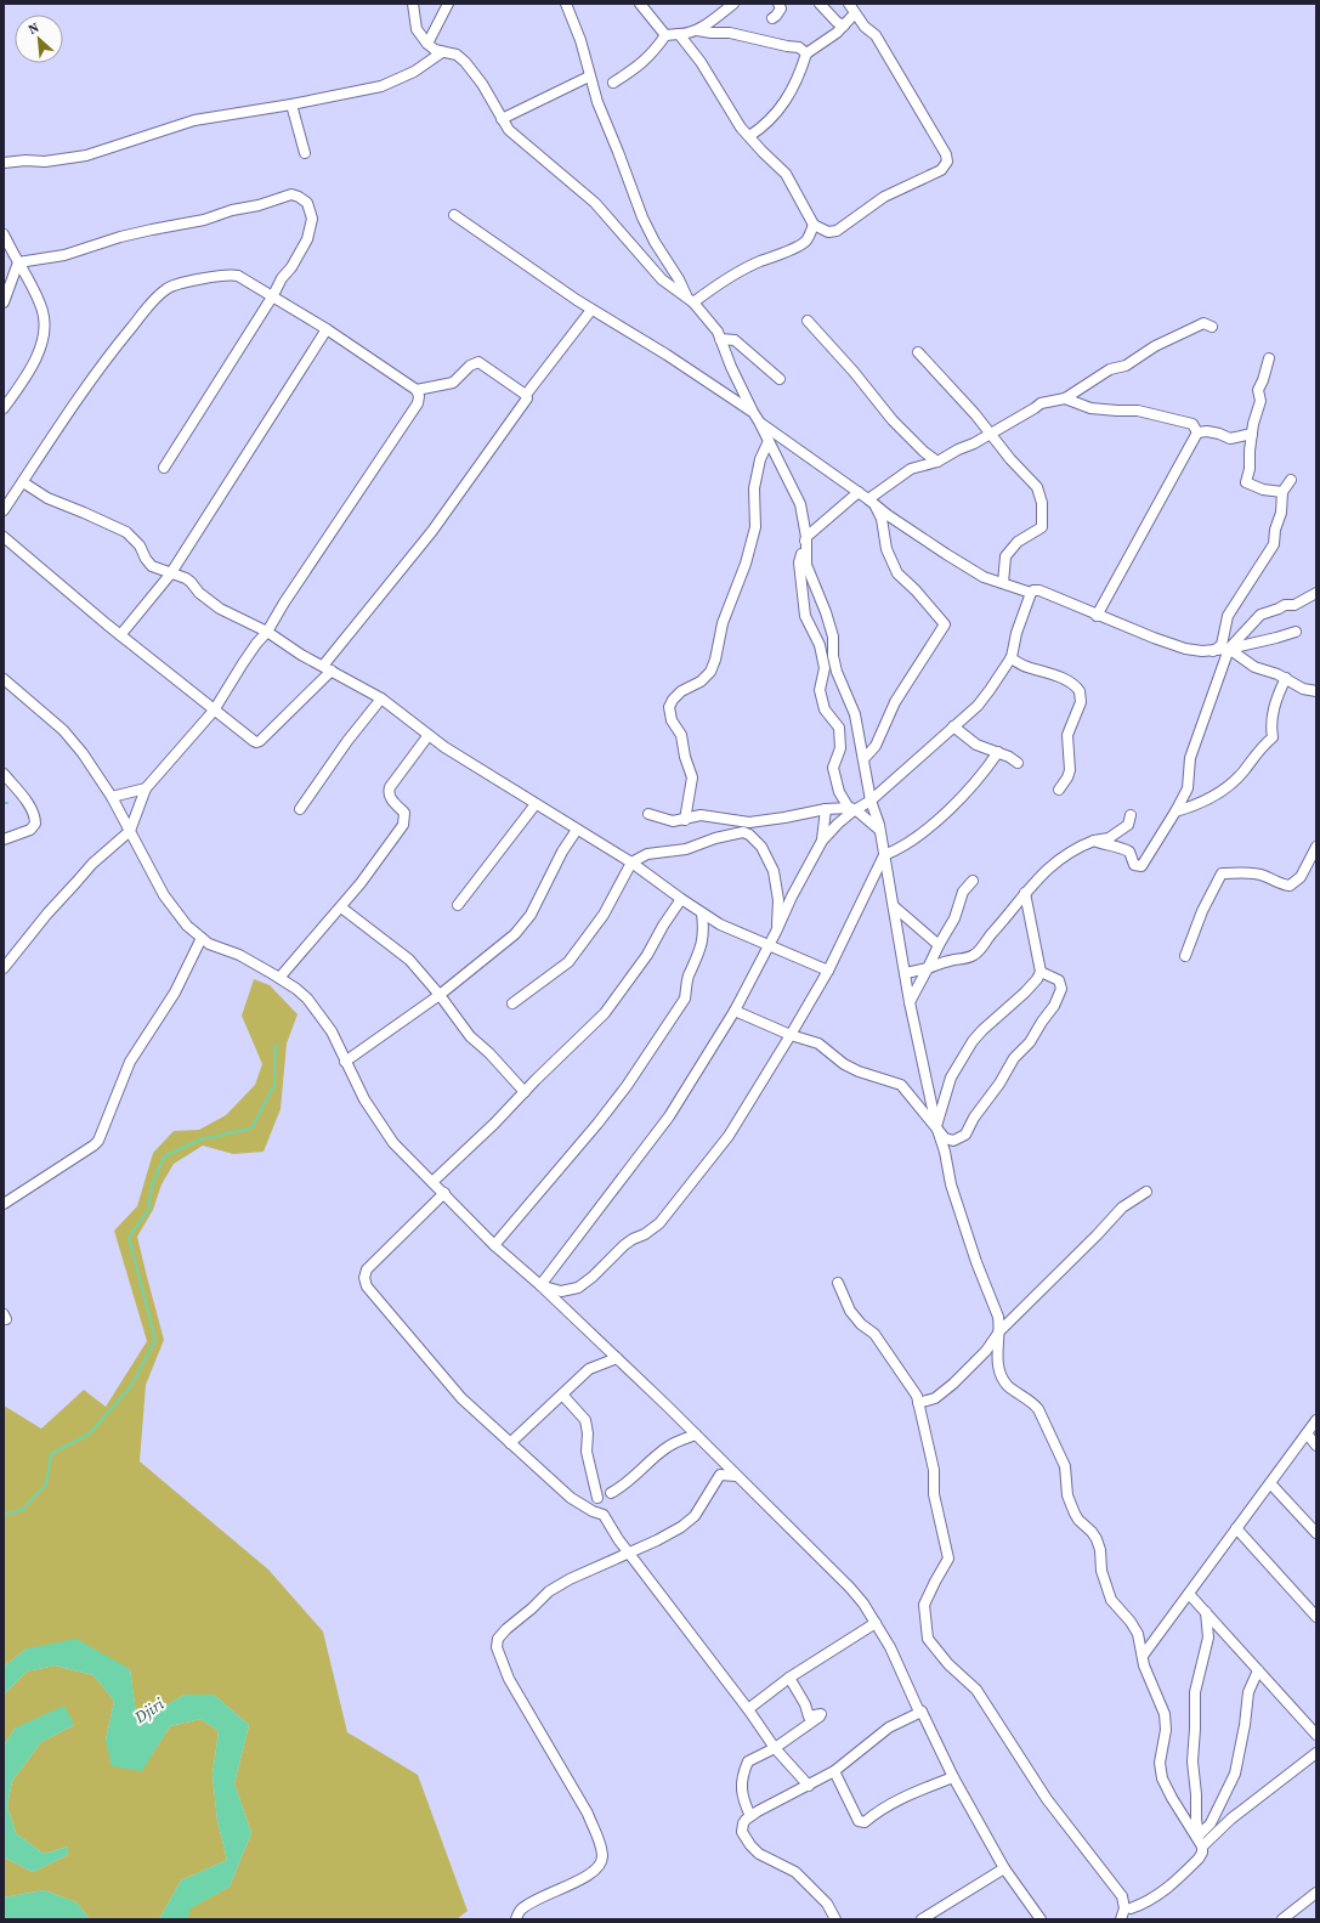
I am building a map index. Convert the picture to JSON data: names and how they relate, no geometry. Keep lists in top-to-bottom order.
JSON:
{
  "water": ["Djiri"],
  "north": "top left"
}
